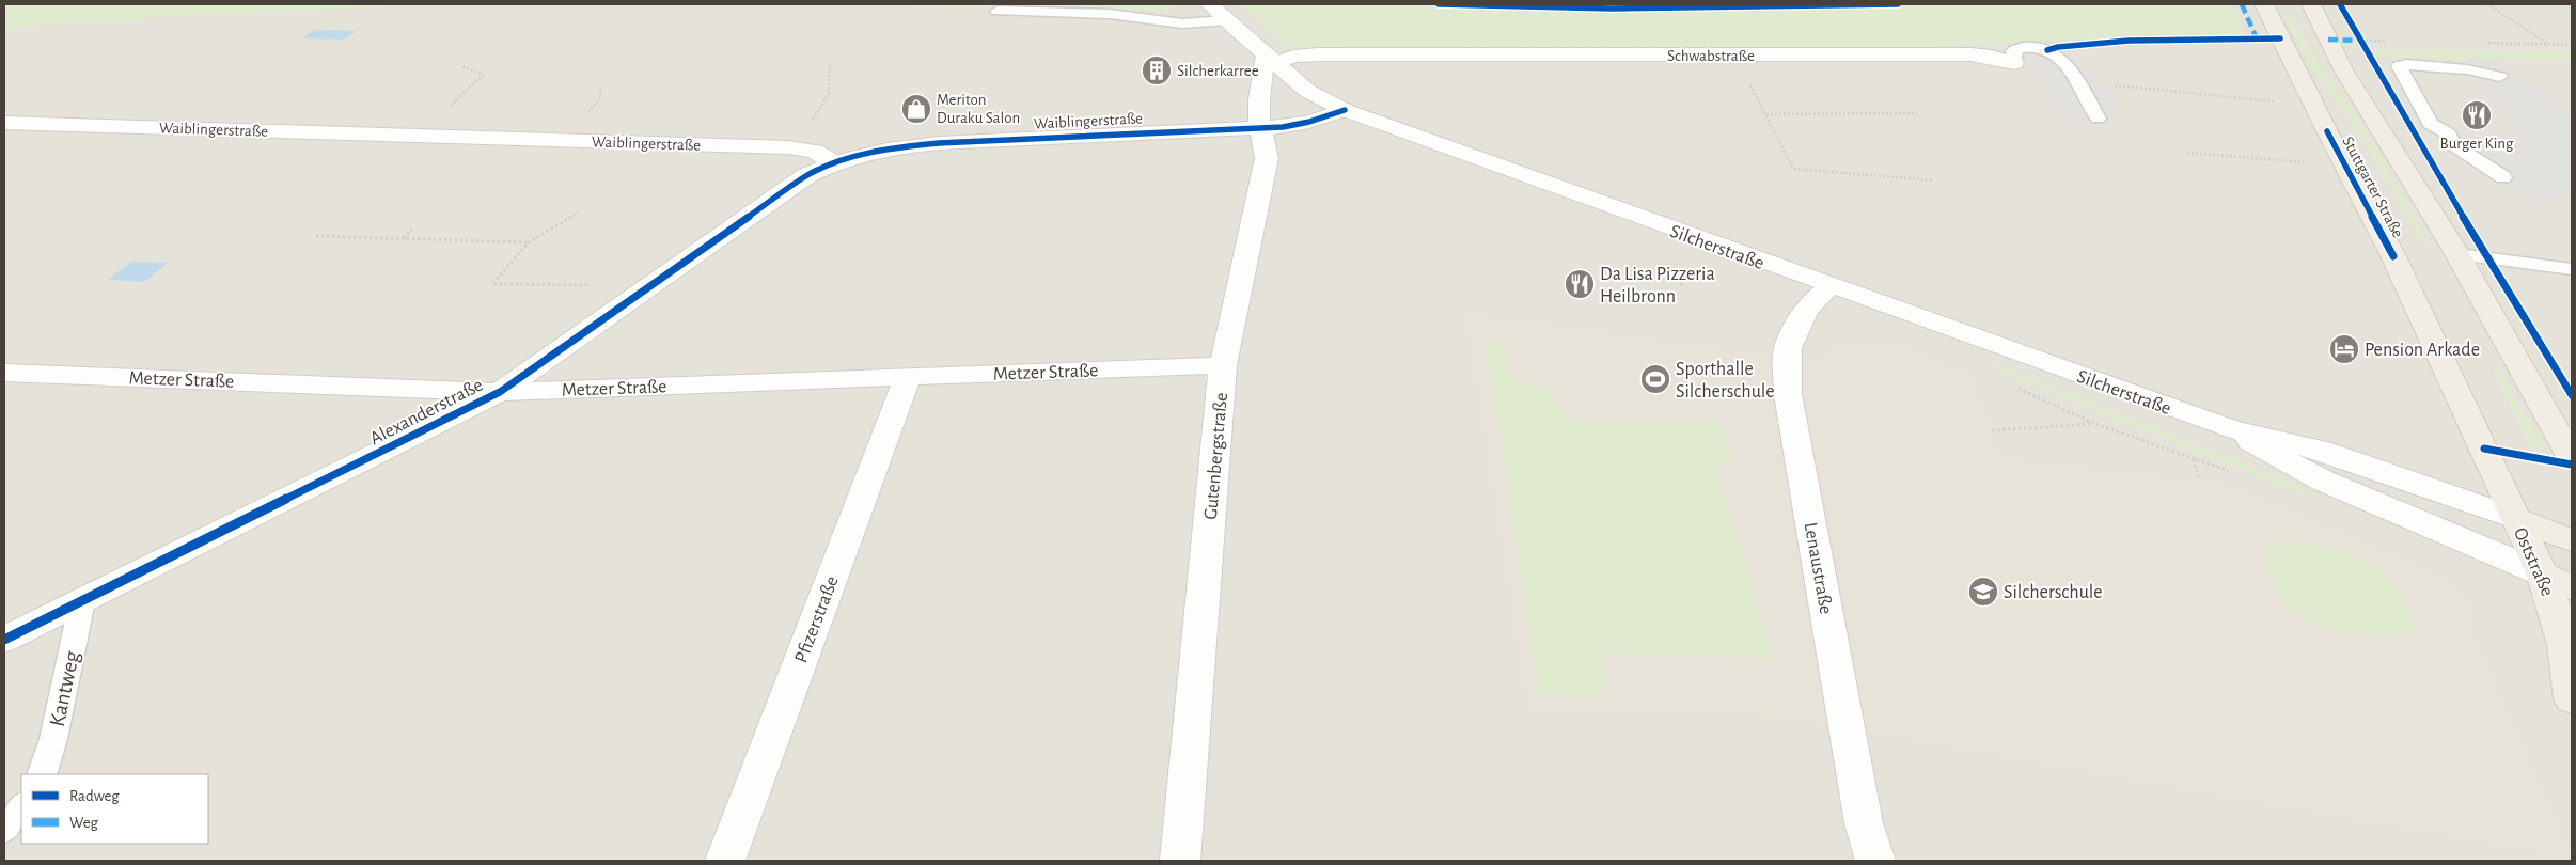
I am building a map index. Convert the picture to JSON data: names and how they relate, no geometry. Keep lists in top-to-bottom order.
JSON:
{
  "streets": {
    "main road": ["Stuttgarter Straße", "Oststraße"],
    "street": [
      "Schwabstraße",
      "Waiblingerstraße",
      "Silcherstraße",
      "Metzer Straße",
      "Alexanderstraße",
      "Gutenbergstraße",
      "Lenaustraße",
      "Pfizerstraße"
    ],
    "lane": ["Kantweg"]
  },
  "crossings": [
    ["Schwabstraße", "Silcherstraße"],
    ["Schwabstraße", "Gutenbergstraße"],
    ["Waiblingerstraße", "Silcherstraße"],
    ["Waiblingerstraße", "Alexanderstraße"],
    ["Waiblingerstraße", "Gutenbergstraße"],
    ["Stuttgarter Straße", "Silcherstraße"],
    ["Stuttgarter Straße", "Oststraße"],
    ["Silcherstraße", "Gutenbergstraße"],
    ["Silcherstraße", "Oststraße"],
    ["Silcherstraße", "Lenaustraße"],
    ["Metzer Straße", "Alexanderstraße"],
    ["Metzer Straße", "Gutenbergstraße"],
    ["Metzer Straße", "Pfizerstraße"],
    ["Alexanderstraße", "Kantweg"]
  ],
  "places": {
    "building": ["Silcherkarree"],
    "shop": ["Meriton Duraku Salon"],
    "restaurant": ["Burger King", "Da Lisa Pizzeria Heilbronn"],
    "hotel": ["Pension Arkade"],
    "sports": ["Sporthalle Silcherschule"],
    "school or university": ["Silcherschule"]
  },
  "legend": ["Radweg", "Weg"]
}
